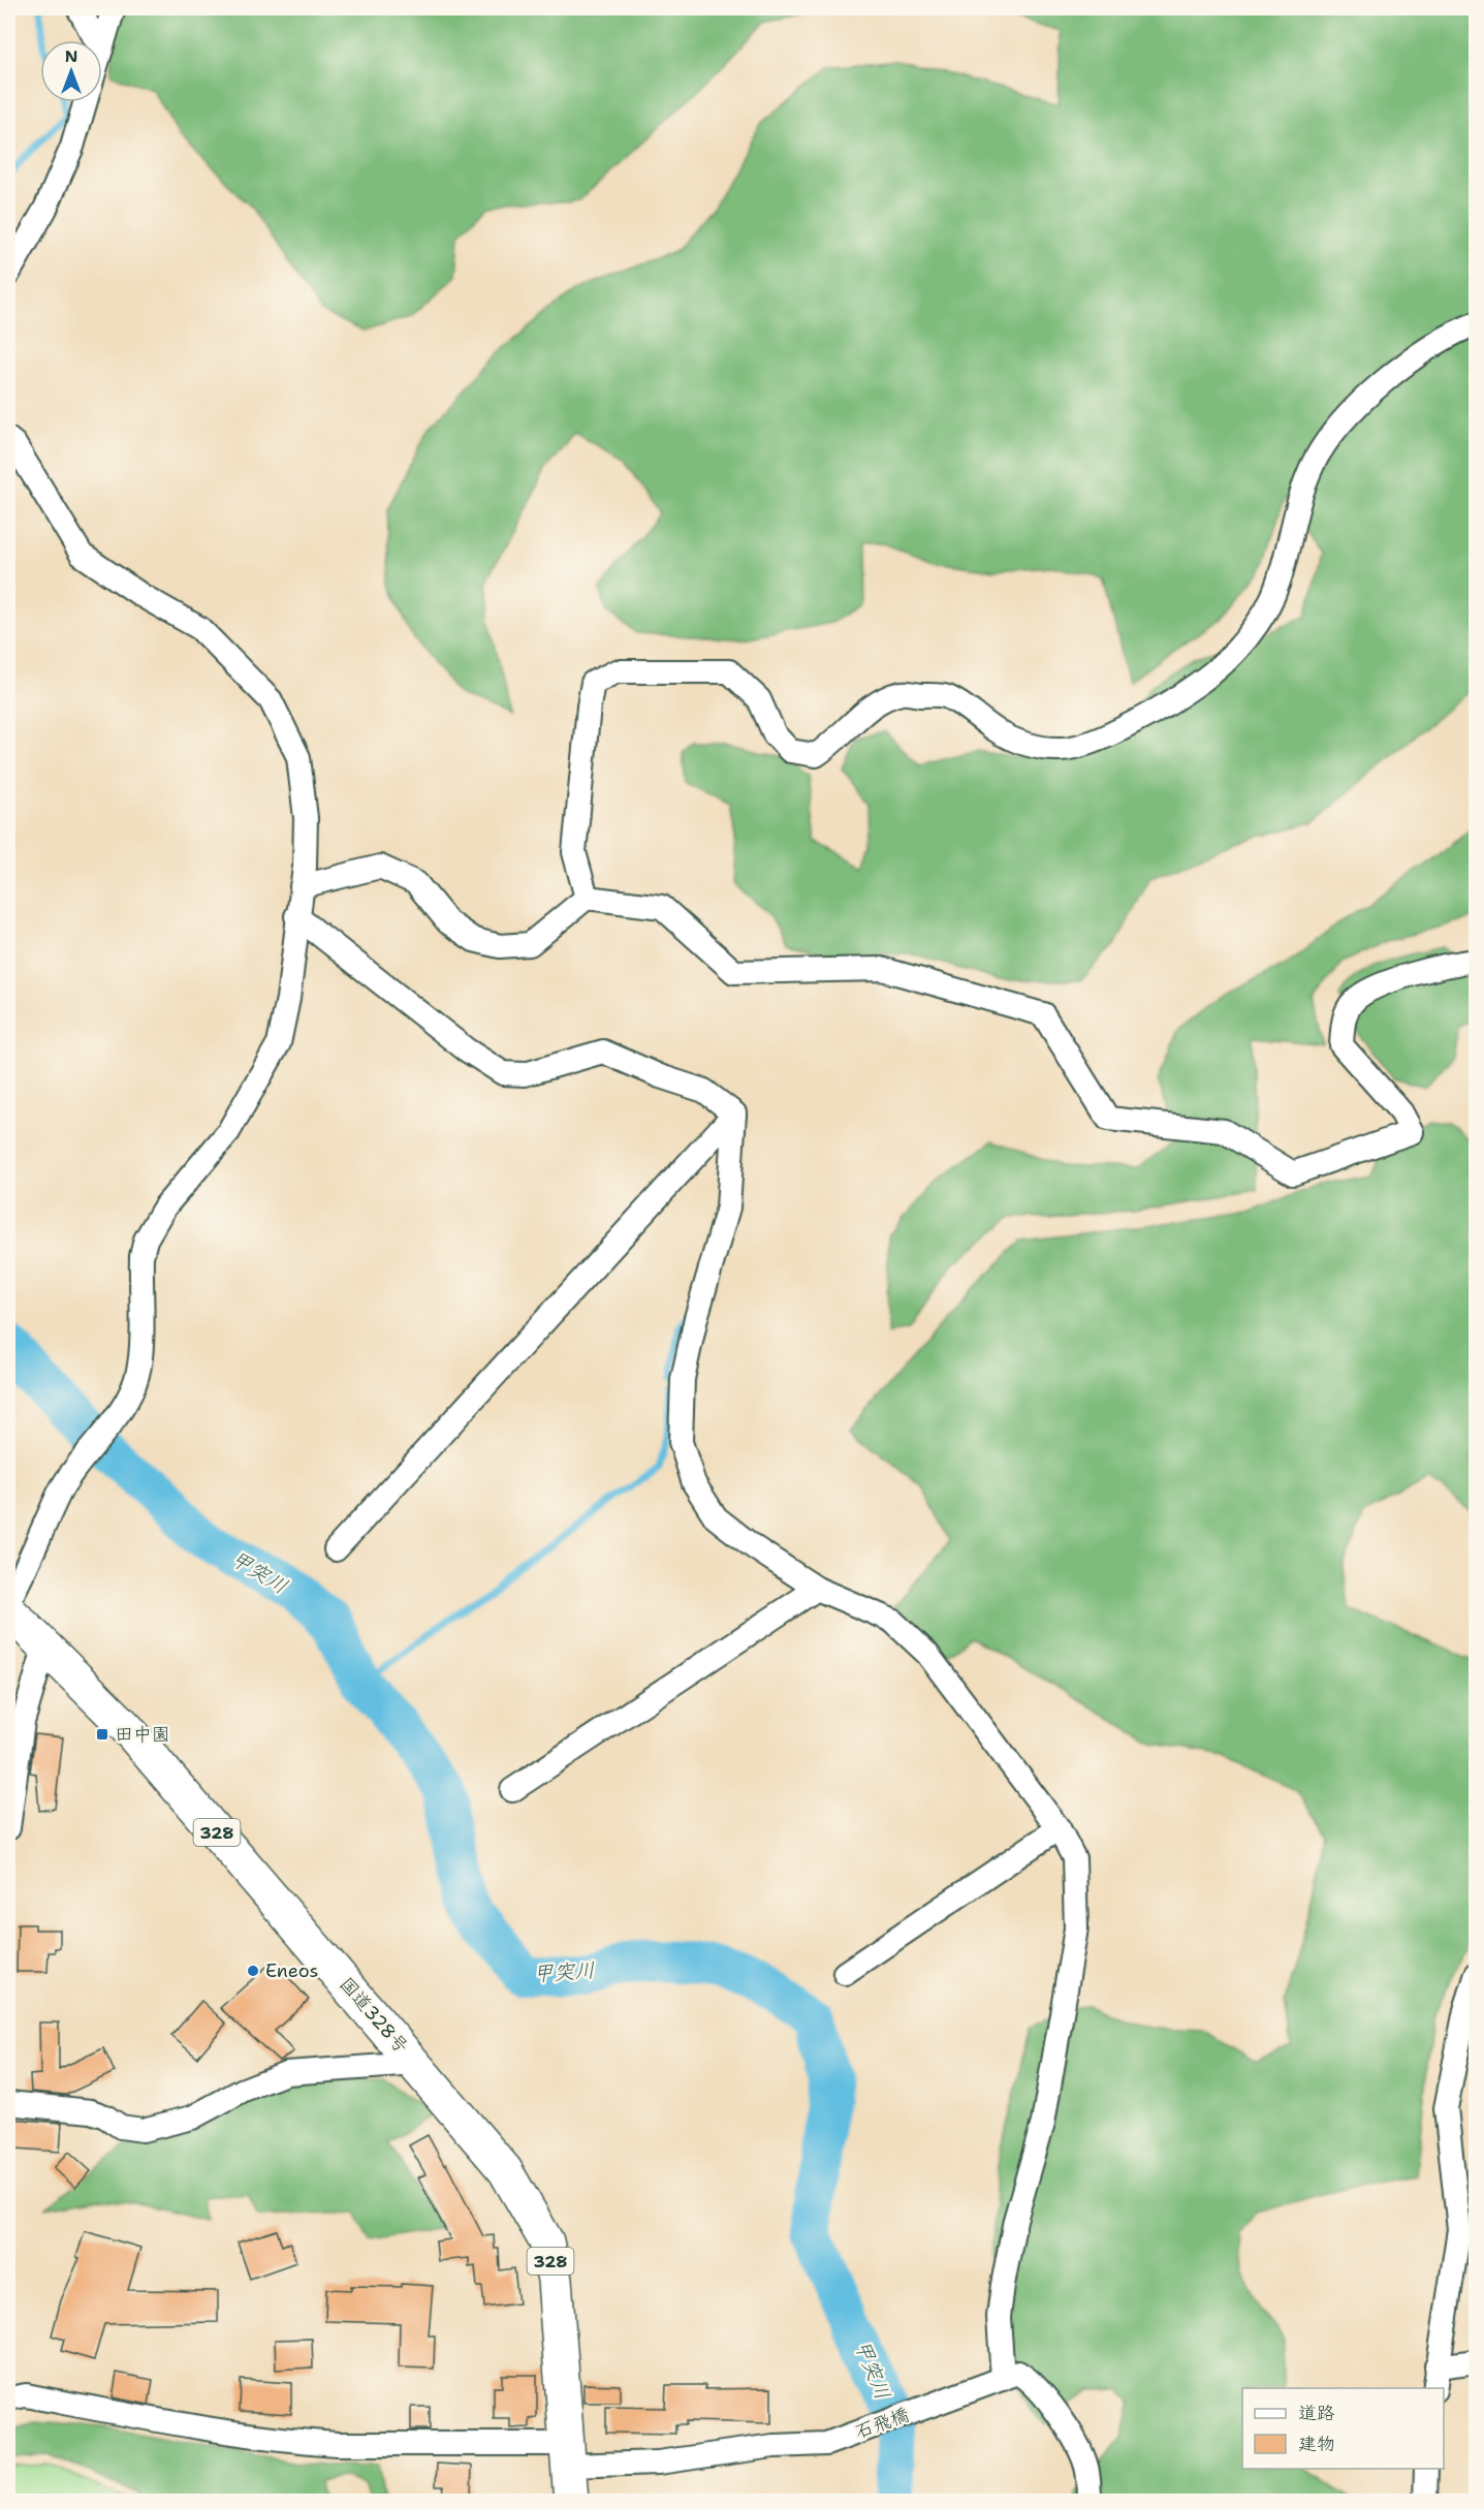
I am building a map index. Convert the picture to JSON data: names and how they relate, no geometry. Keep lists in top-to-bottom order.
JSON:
{
  "streets": {
    "highway": ["328", "国道328号"],
    "street": ["石飛橋"]
  },
  "crossings": [
    ["国道328号", "石飛橋"]
  ],
  "water": ["甲突川"],
  "places": {
    "transit": ["田中園"],
    "other": ["Eneos"]
  },
  "legend": ["道路", "建物"],
  "north": "top"
}
